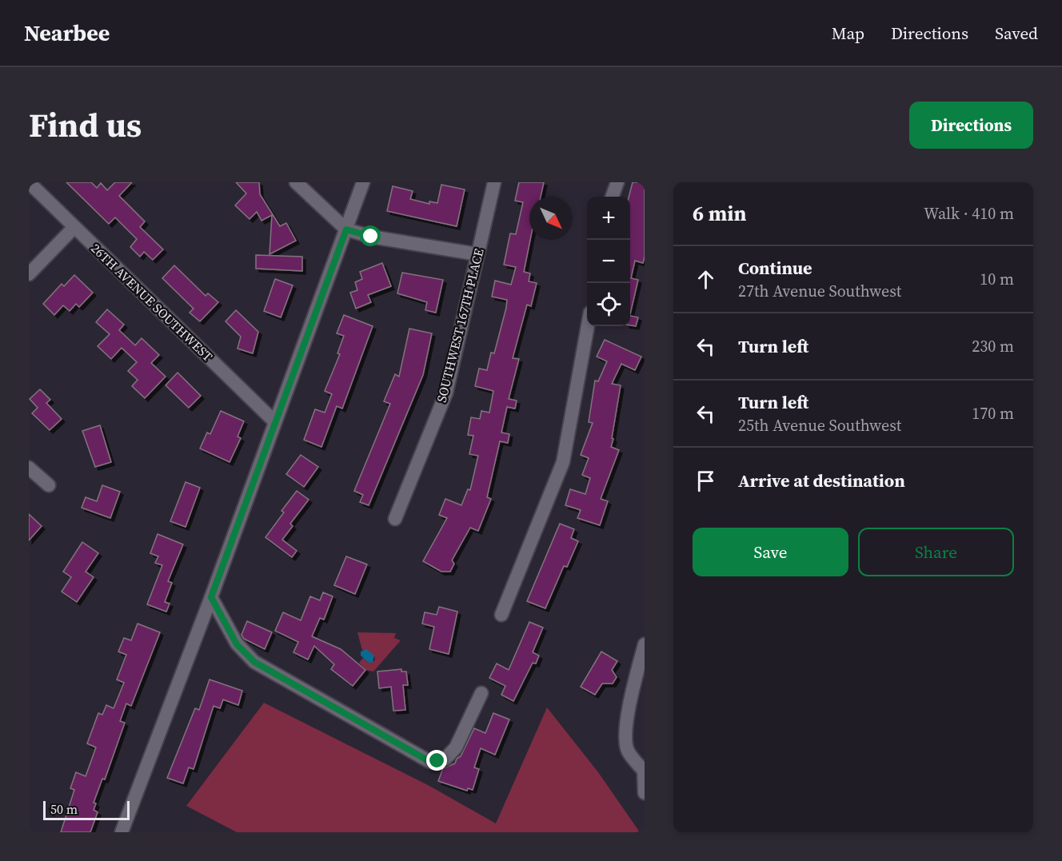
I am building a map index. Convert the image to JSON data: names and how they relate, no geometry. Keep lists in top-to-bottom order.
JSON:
{
  "streets": {
    "street": ["26TH AVENUE SOUTHWEST", "SOUTHWEST 167TH PLACE"]
  },
  "scale_bar": "50 m",
  "north": "bottom right",
  "page": {
    "header": "Nearbee",
    "nav": ["Map", "Directions", "Saved"],
    "title": "Find us",
    "buttons": [
      "Directions",
      ["Save", "Share"]
    ],
    "heading": ["6 min", "Walk · 410 m"],
    "map_buttons": ["+", "−"],
    "list": [
      ["Continue", "27th Avenue Southwest", "10 m"],
      ["Turn left", "230 m"],
      ["Turn left", "25th Avenue Southwest", "170 m"],
      "Arrive at destination"
    ],
    "scale": "50 m"
  }
}
